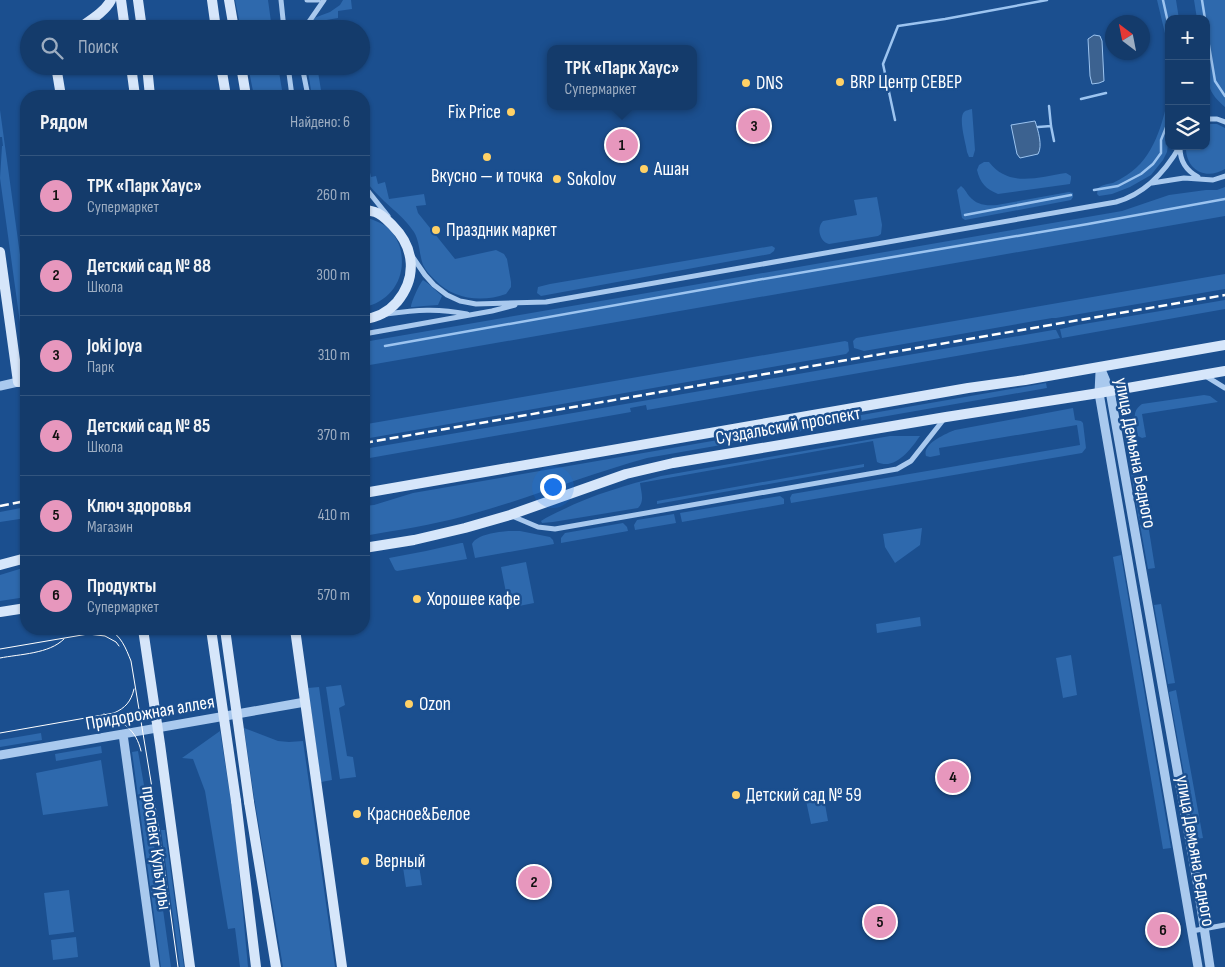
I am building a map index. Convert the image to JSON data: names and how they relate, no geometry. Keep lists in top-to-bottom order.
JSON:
{
  "streets": {
    "main road": ["Суздальский проспект"],
    "street": ["улица Демьяна Бедного", "Придорожная аллея", "проспект Культуры"]
  },
  "crossings": [
    ["Суздальский проспект", "улица Демьяна Бедного"],
    ["Придорожная аллея", "проспект Культуры"]
  ],
  "places": [
    "BRP Центр СЕВЕР",
    "DNS",
    "Fix Price",
    "Вкусно — и точка",
    "Ашан",
    "Sokolov",
    "Праздник маркет",
    "Хорошее кафе",
    "Ozon",
    "Детский сад № 59",
    "Красное&Белое",
    "Верный"
  ],
  "north": "top left",
  "page": {
    "map_buttons": ["+", "−"],
    "search": "Поиск",
    "popup": ["ТРК «Парк Хаус»", "Супермаркет"],
    "heading": ["Рядом", "Найдено: 6"],
    "pins": [
      "3",
      "1",
      "4",
      "2",
      "5",
      "6"
    ],
    "list": [
      {
        "mark": "1",
        "name": "ТРК «Парк Хаус»",
        "note": "Супермаркет",
        "value": "260 m"
      },
      {
        "mark": "2",
        "name": "Детский сад № 88",
        "note": "Школа",
        "value": "300 m"
      },
      {
        "mark": "3",
        "name": "Joki Joya",
        "note": "Парк",
        "value": "310 m"
      },
      {
        "mark": "4",
        "name": "Детский сад № 85",
        "note": "Школа",
        "value": "370 m"
      },
      {
        "mark": "5",
        "name": "Ключ здоровья",
        "note": "Магазин",
        "value": "410 m"
      },
      {
        "mark": "6",
        "name": "Продукты",
        "note": "Супермаркет",
        "value": "570 m"
      }
    ]
  }
}
